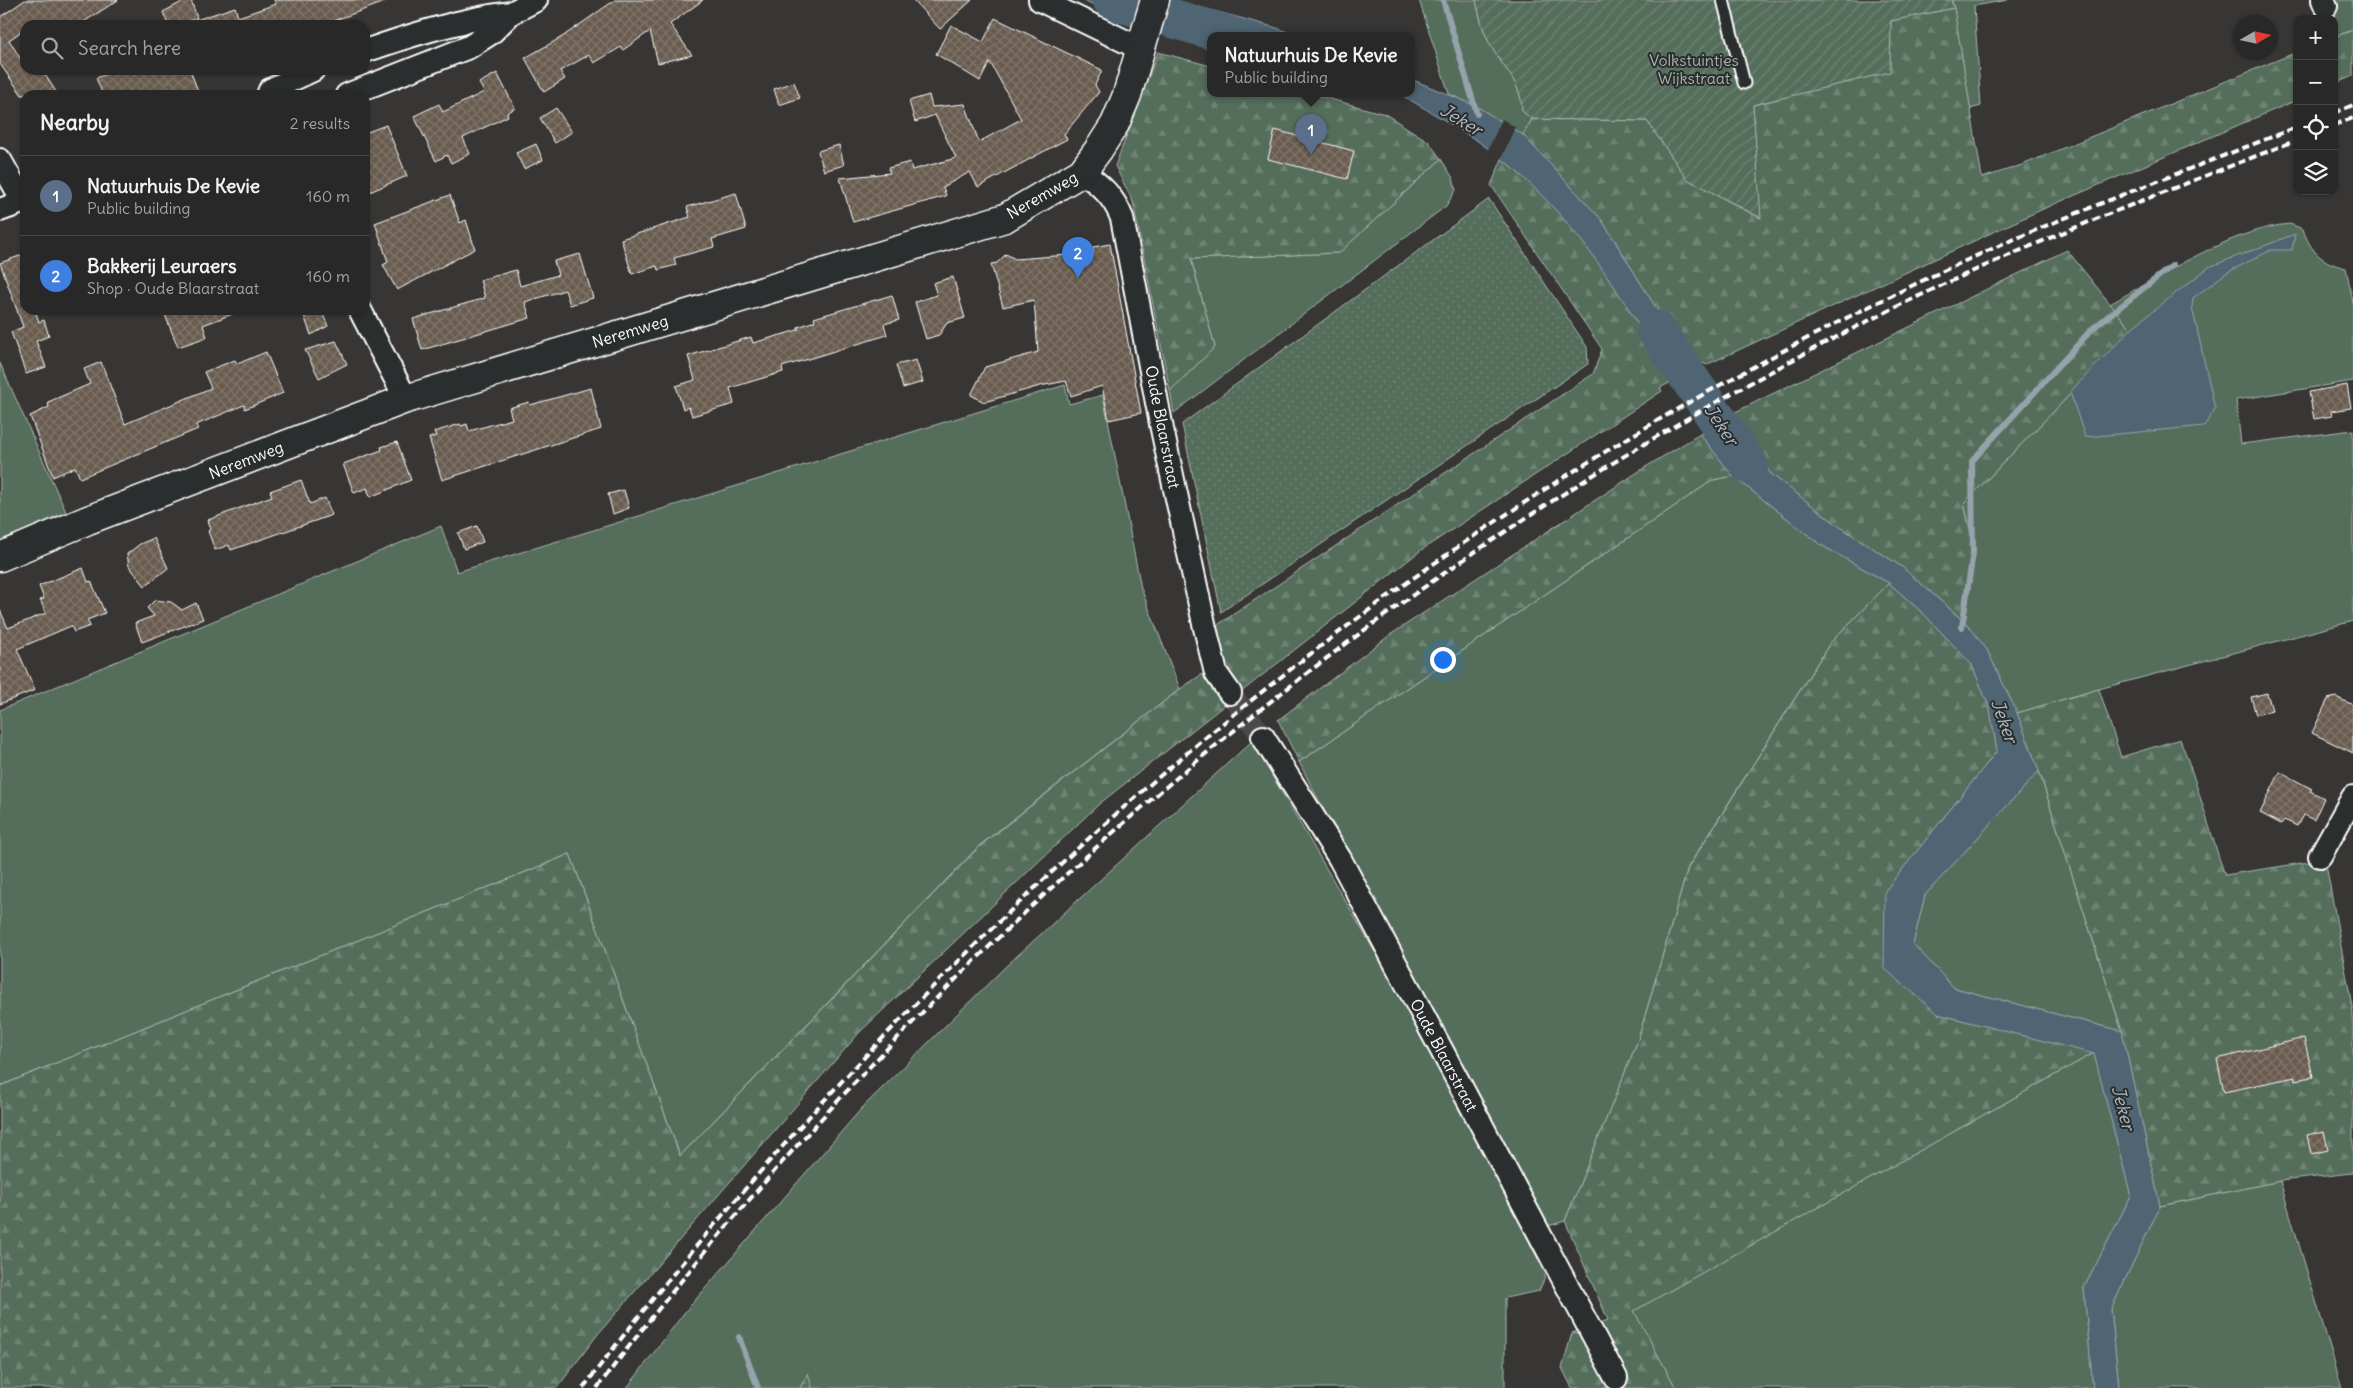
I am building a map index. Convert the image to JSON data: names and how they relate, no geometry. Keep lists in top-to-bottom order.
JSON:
{
  "streets": {
    "street": ["Neremweg", "Oude Blaarstraat"]
  },
  "crossings": [
    ["Neremweg", "Oude Blaarstraat"]
  ],
  "water": ["Jeker"],
  "parks": ["Volkstuintjes Wijkstraat"],
  "north": "right",
  "page": {
    "map_buttons": ["+", "−"],
    "search": "Search here",
    "popup": ["Natuurhuis De Kevie", "Public building"],
    "heading": ["Nearby", "2 results"],
    "pins": ["1", "2"],
    "list": [
      {
        "mark": "1",
        "name": "Natuurhuis De Kevie",
        "note": "Public building",
        "value": "160 m"
      },
      {
        "mark": "2",
        "name": "Bakkerij Leuraers",
        "note": "Shop · Oude Blaarstraat",
        "value": "160 m"
      }
    ]
  }
}
